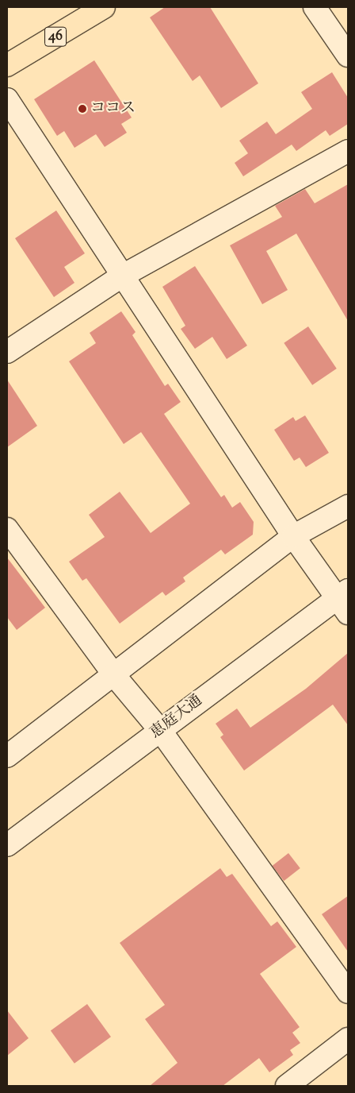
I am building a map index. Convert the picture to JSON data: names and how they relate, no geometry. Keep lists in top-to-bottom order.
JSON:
{
  "streets": {
    "main road": ["46"],
    "street": ["恵庭大通"]
  },
  "places": ["ココス"]
}
